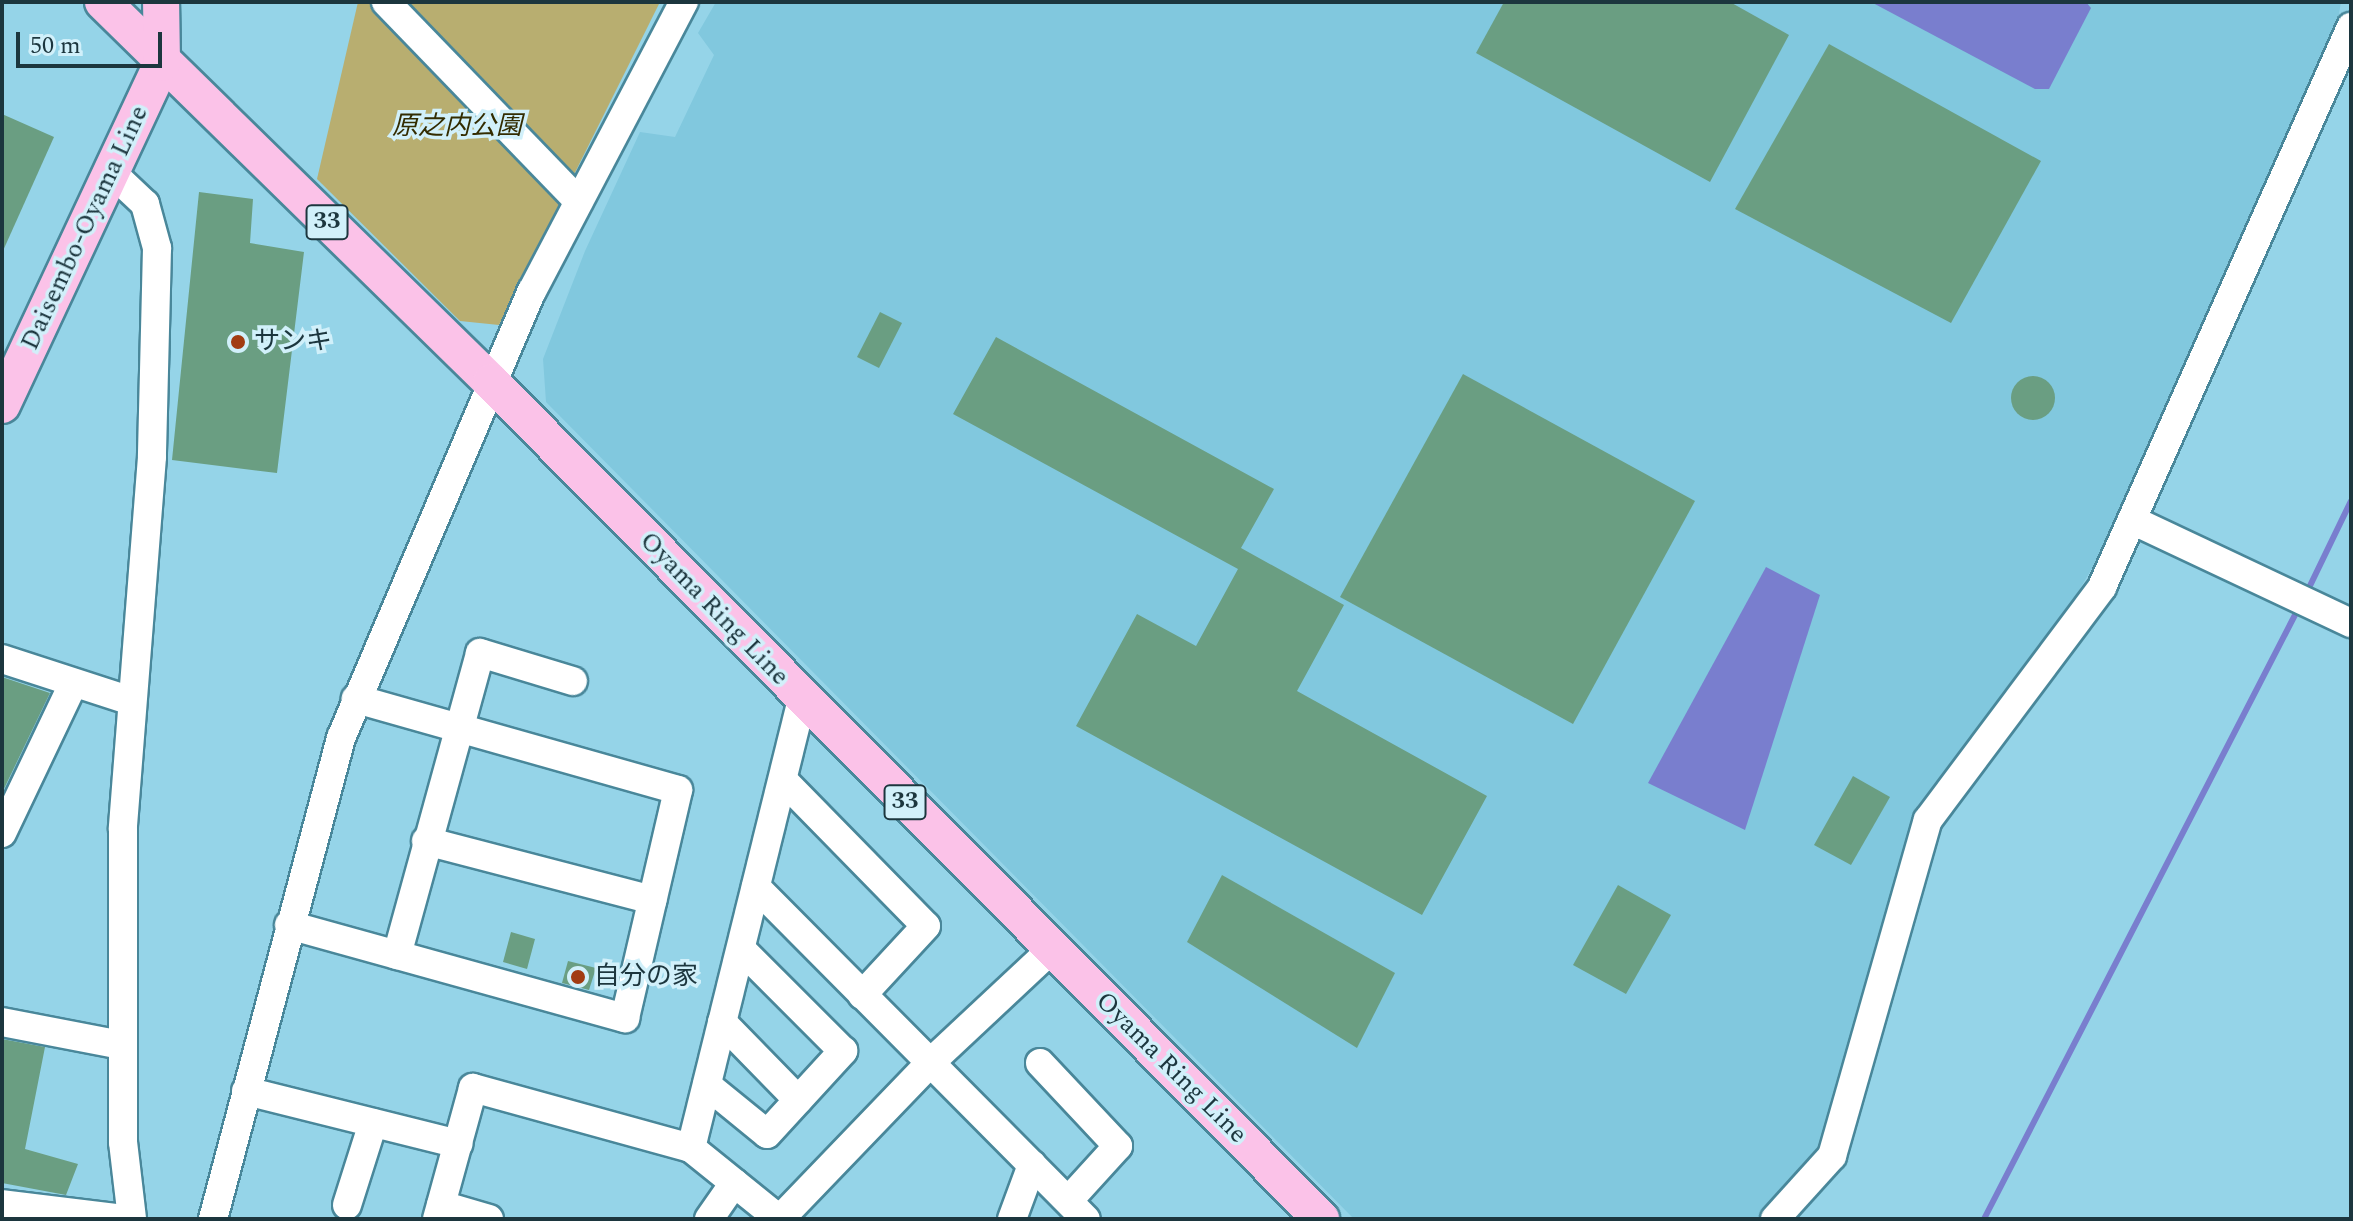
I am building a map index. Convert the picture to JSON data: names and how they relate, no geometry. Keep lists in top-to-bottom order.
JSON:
{
  "streets": {
    "main road": ["33", "Daisembo-Oyama Line", "Oyama Ring Line"]
  },
  "crossings": [
    ["Daisembo-Oyama Line", "Oyama Ring Line"]
  ],
  "parks": ["原之内公園"],
  "places": ["サンキ", "自分の家"],
  "scale_bar": "50 m"
}
